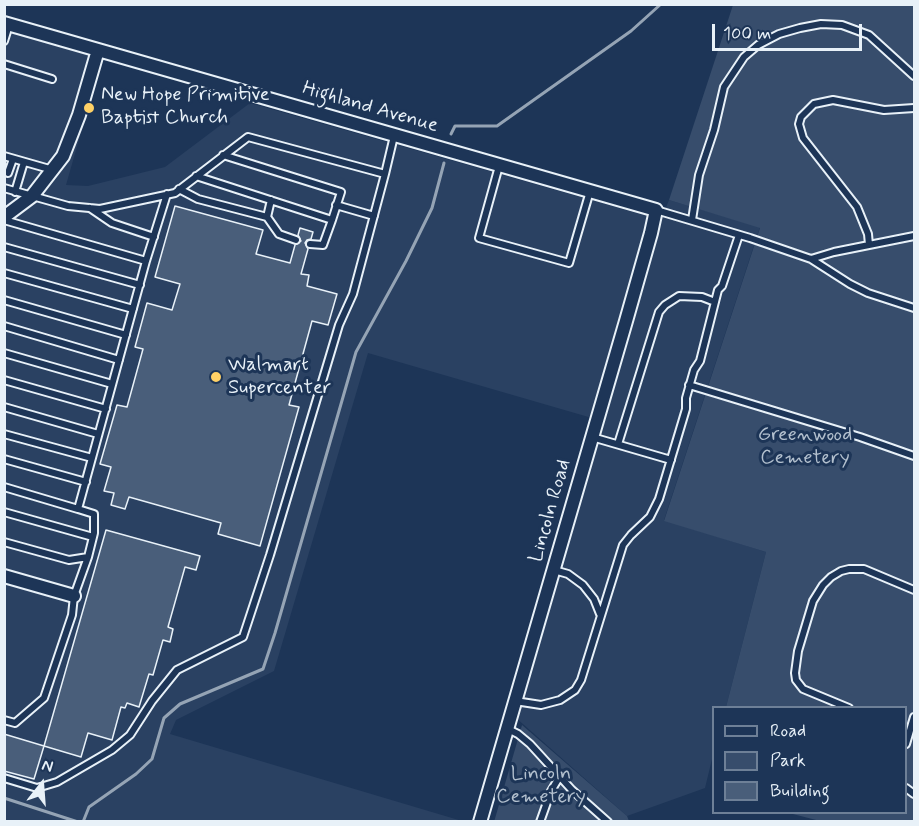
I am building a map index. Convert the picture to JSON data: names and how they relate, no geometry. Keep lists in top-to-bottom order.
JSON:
{
  "streets": {
    "street": ["Highland Avenue", "Lincoln Road"]
  },
  "crossings": [
    ["Highland Avenue", "Lincoln Road"]
  ],
  "parks": ["Greenwood Cemetery", "Lincoln Cemetery"],
  "places": ["New Hope Primitive Baptist Church", "Walmart Supercenter"],
  "legend": ["Road", "Park", "Building"],
  "scale_bar": "100 m",
  "north": "top"
}
